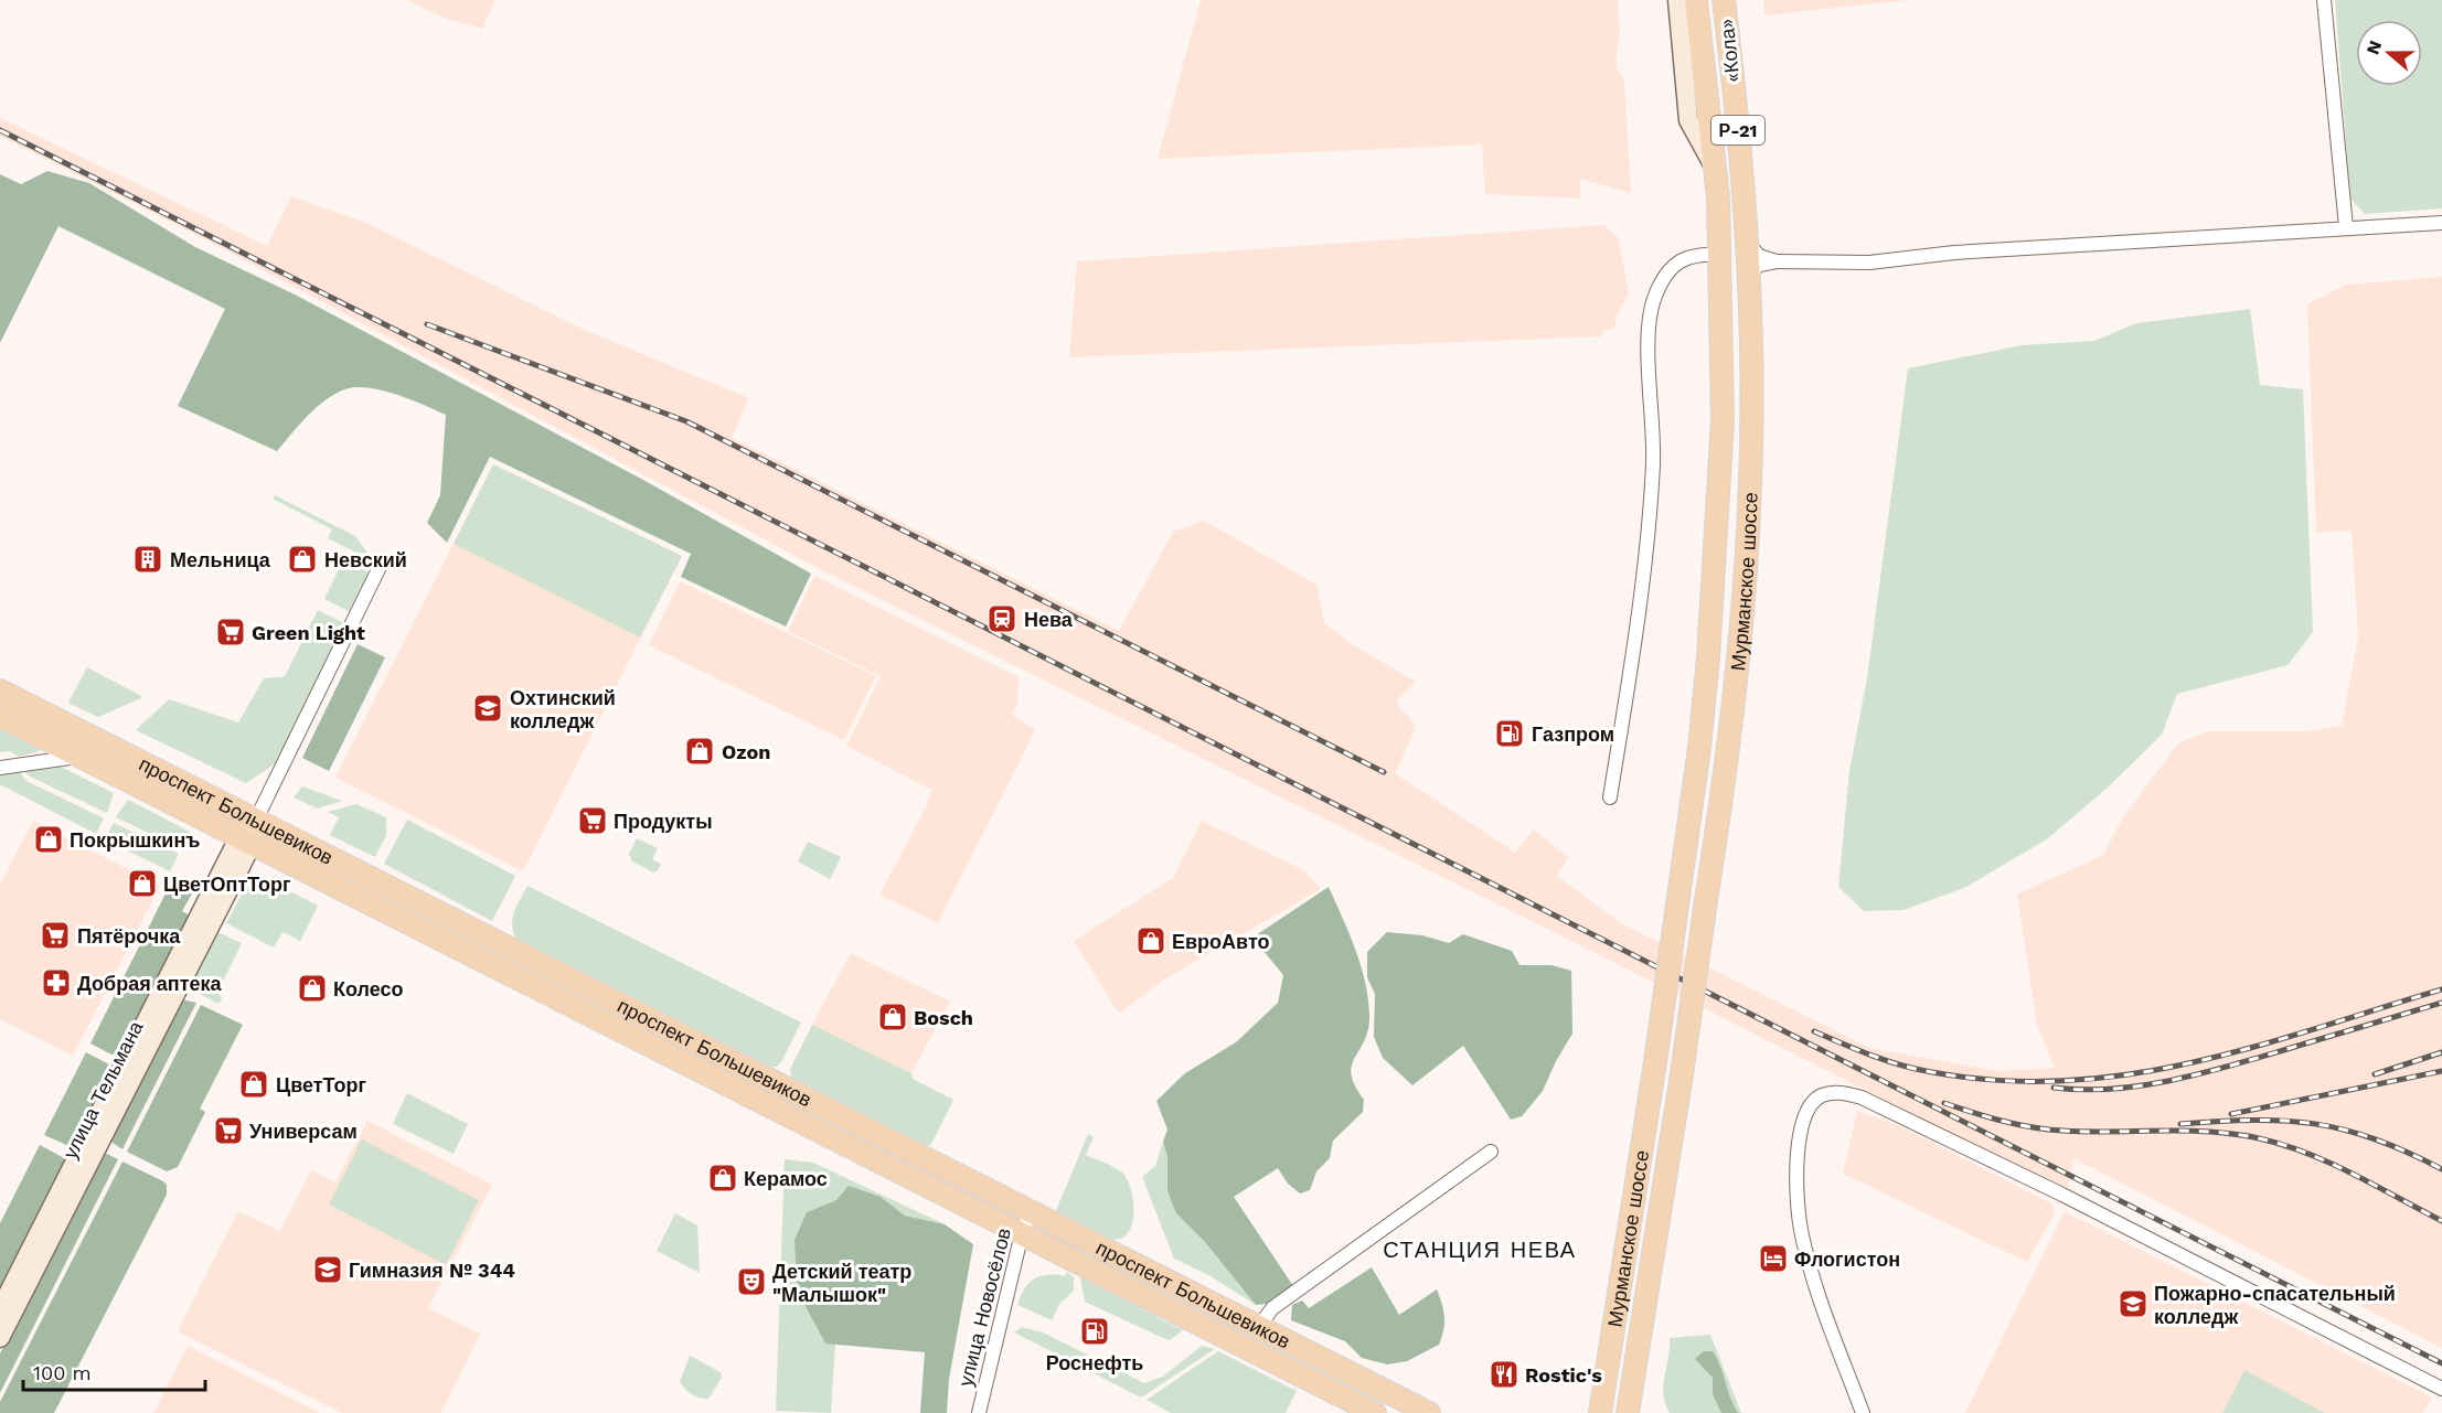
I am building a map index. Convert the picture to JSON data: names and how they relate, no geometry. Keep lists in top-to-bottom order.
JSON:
{
  "streets": {
    "main road": [
      "«Кола»",
      "Р-21",
      "Мурманское шоссе",
      "проспект Большевиков"
    ],
    "street": ["улица Тельмана", "улица Новосёлов"]
  },
  "crossings": [
    ["«Кола»", "Мурманское шоссе"],
    ["проспект Большевиков", "улица Тельмана"],
    ["проспект Большевиков", "улица Новосёлов"]
  ],
  "districts": ["СТАНЦИЯ НЕВА"],
  "places": {
    "building": ["Мельница"],
    "shop": [
      "Невский",
      "Ozon",
      "Покрышкинъ",
      "ЦветОптТорг",
      "ЕвроАвто",
      "Колесо",
      "Bosch",
      "ЦветТорг",
      "Керамос"
    ],
    "station": ["Нева"],
    "supermarket": [
      "Green Light",
      "Продукты",
      "Пятёрочка",
      "Универсам"
    ],
    "school or university": ["Охтинский колледж", "Гимназия № 344", "Пожарно-спасательный колледж"],
    "fuel station": ["Газпром", "Роснефть"],
    "pharmacy": ["Добрая аптека"],
    "hotel": ["Флогистон"],
    "theatre": ["Детский театр \"Малышок\""],
    "restaurant": ["Rostic's"]
  },
  "scale_bar": "100 m",
  "north": "left"
}
